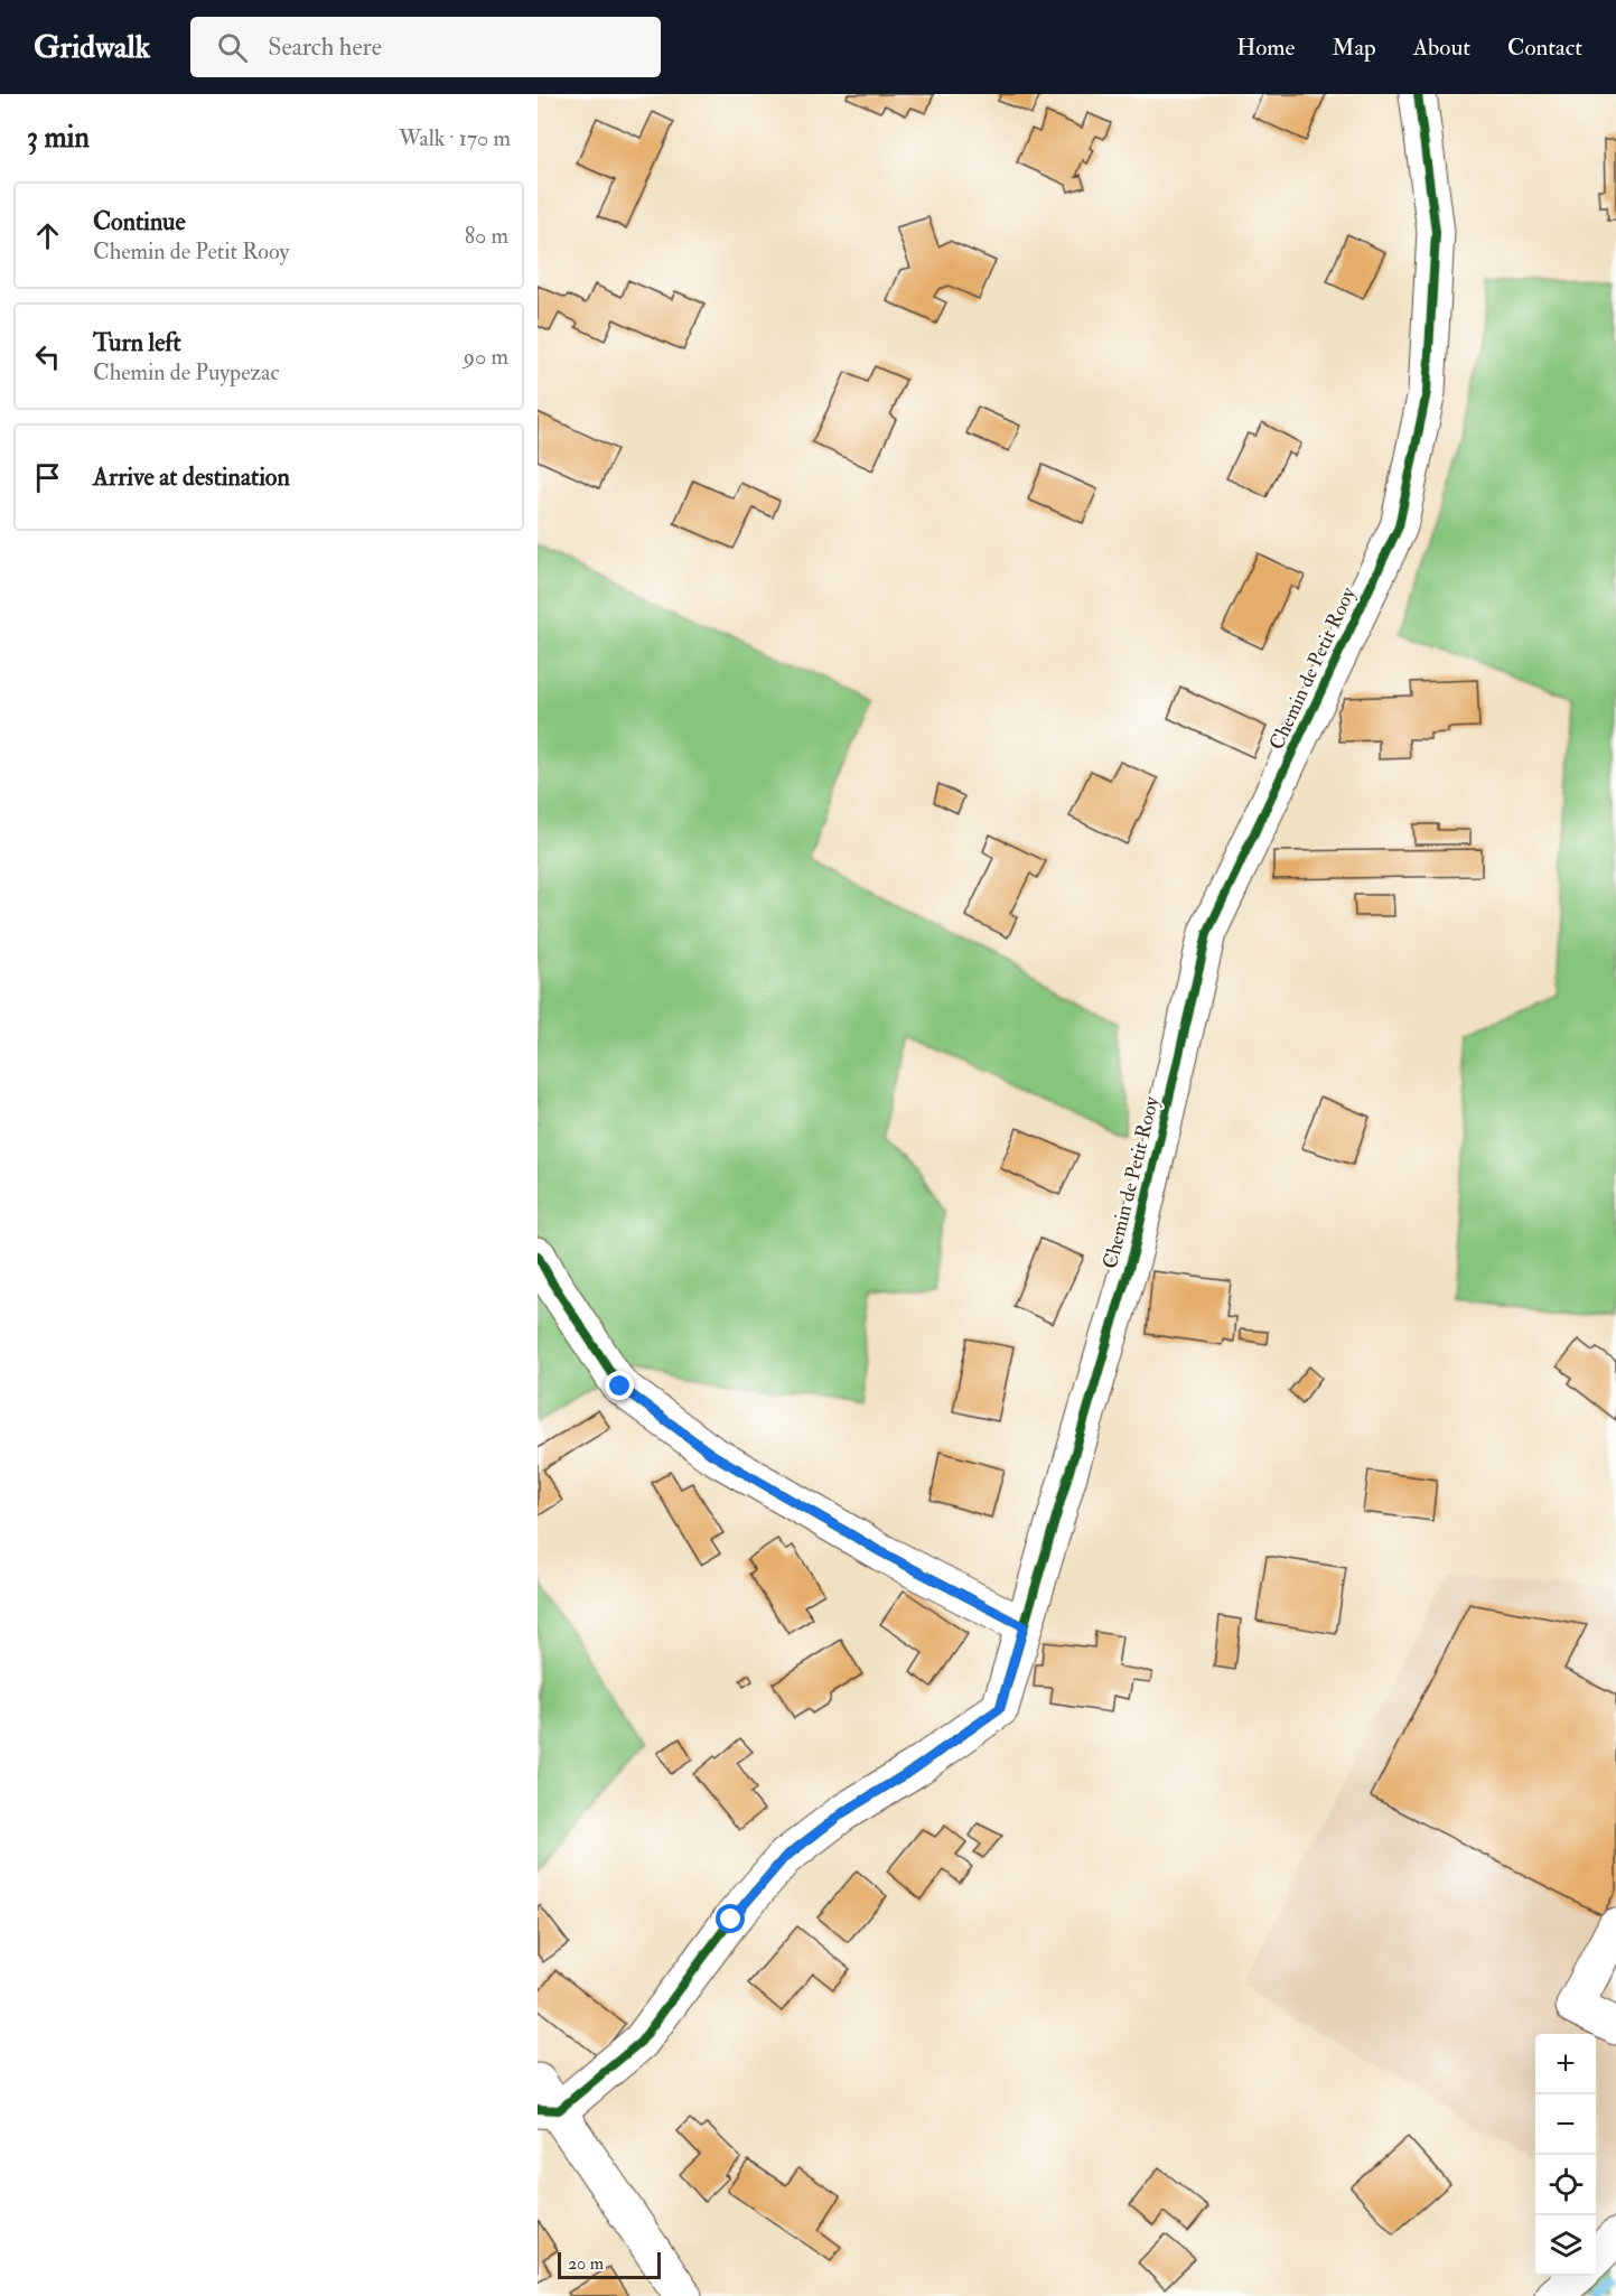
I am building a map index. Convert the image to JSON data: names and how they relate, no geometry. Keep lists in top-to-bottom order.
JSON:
{
  "streets": {
    "street": ["Chemin de Petit Rooy"]
  },
  "scale_bar": "20 m",
  "page": {
    "header": "Gridwalk",
    "search": "Search here",
    "nav": [
      "Home",
      "Map",
      "About",
      "Contact"
    ],
    "heading": ["3 min", "Walk · 170 m"],
    "list": [
      ["Continue", "Chemin de Petit Rooy", "80 m"],
      ["Turn left", "Chemin de Puypezac", "90 m"],
      "Arrive at destination"
    ],
    "map_buttons": ["+", "−"],
    "scale": "20 m"
  }
}
